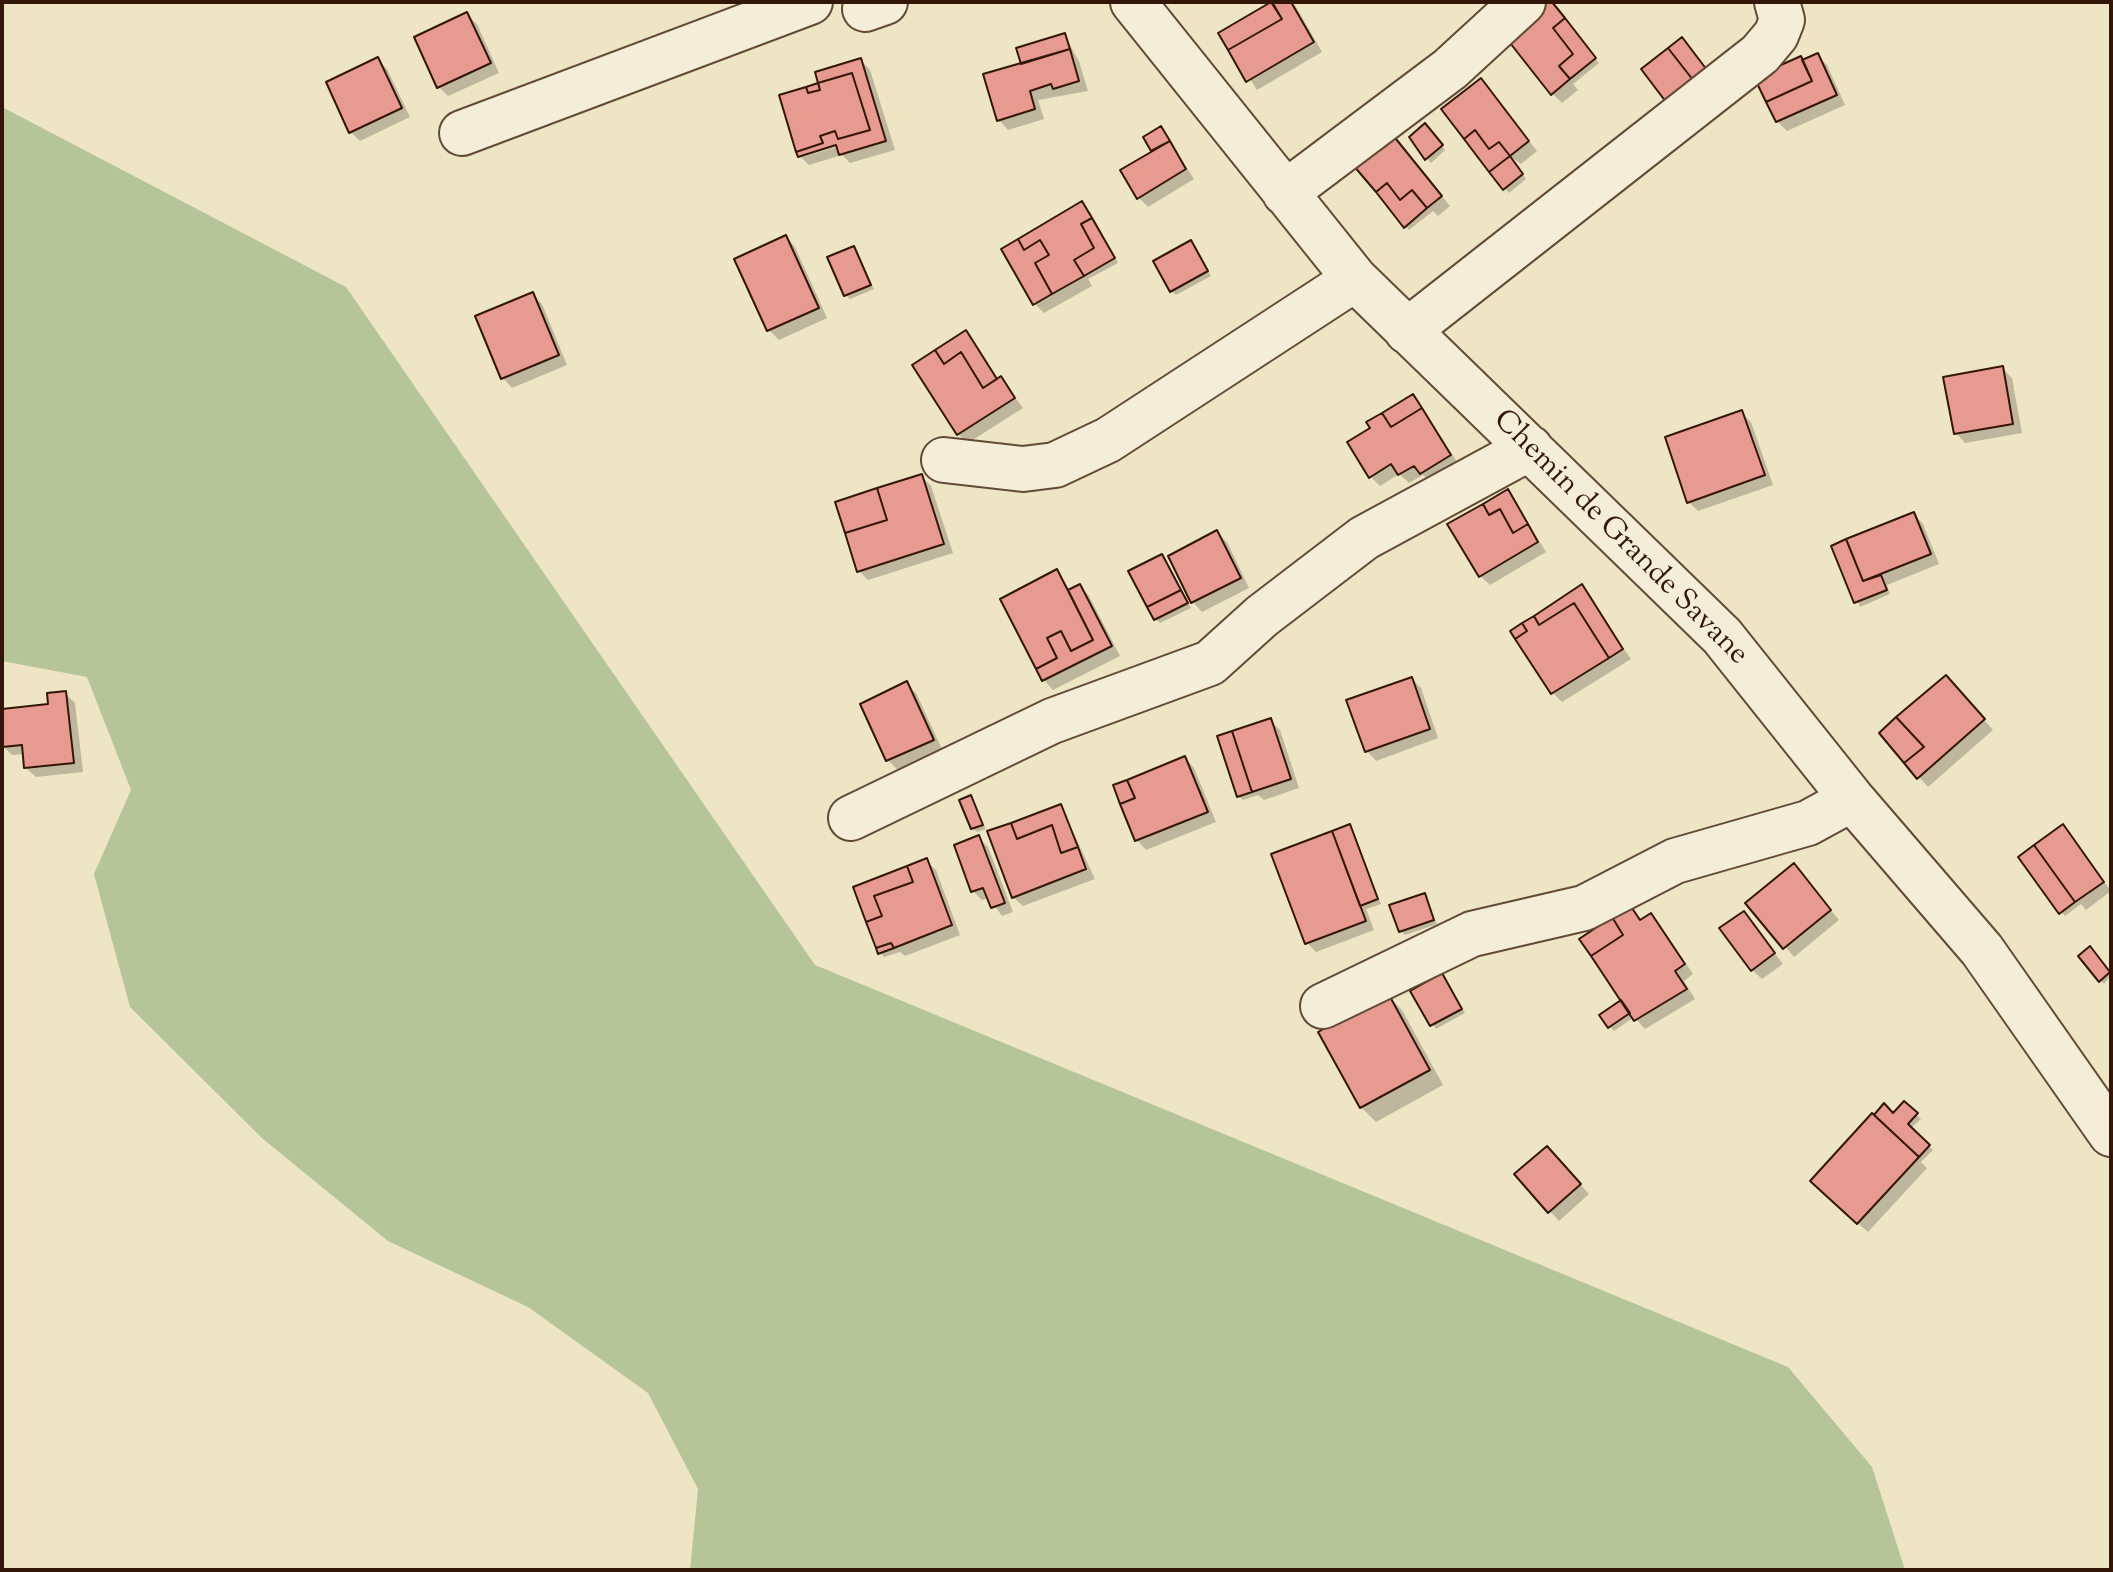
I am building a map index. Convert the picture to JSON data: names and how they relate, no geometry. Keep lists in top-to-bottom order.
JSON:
{
  "streets": {
    "street": ["Chemin de Grande Savane"]
  }
}
